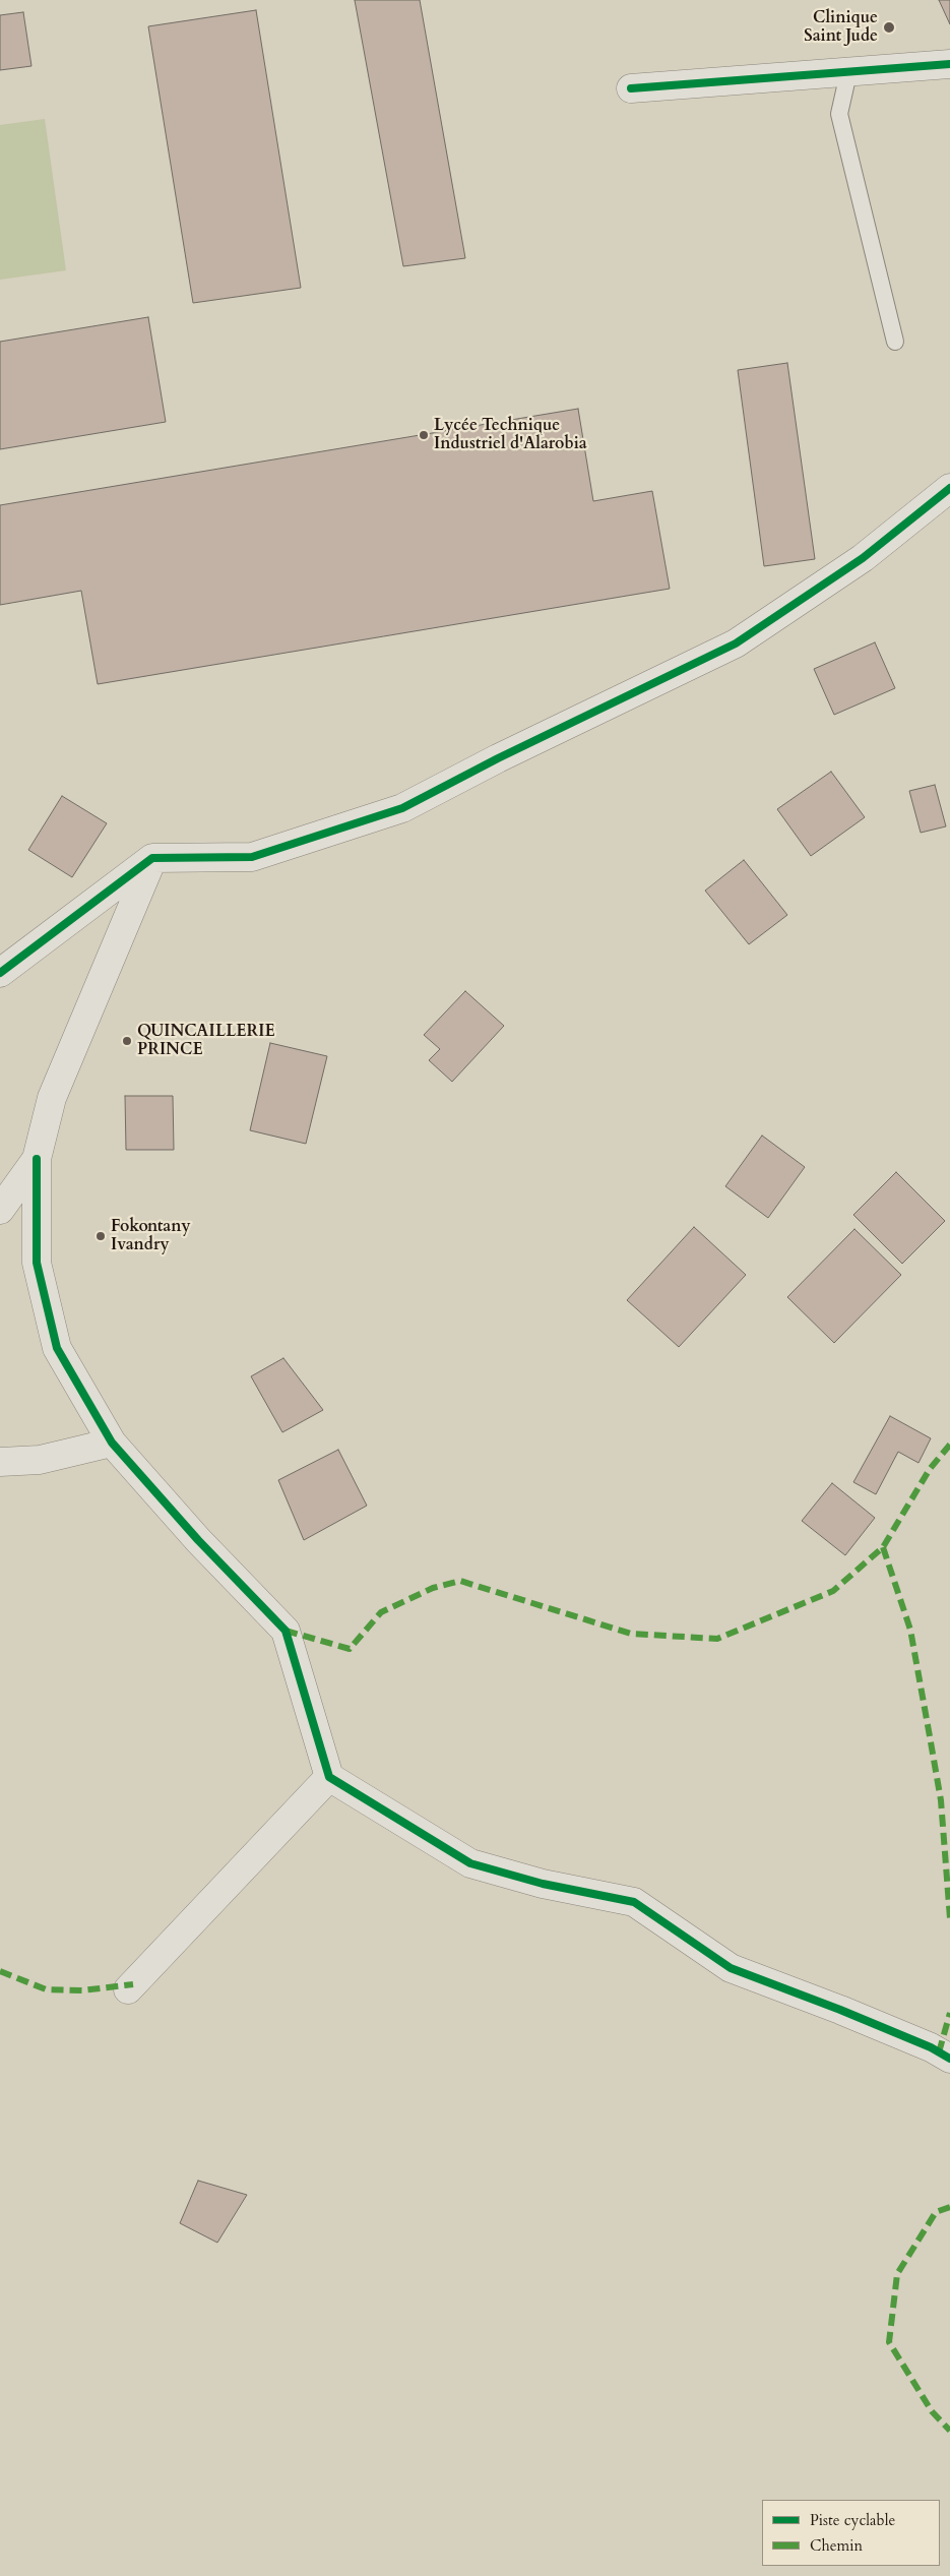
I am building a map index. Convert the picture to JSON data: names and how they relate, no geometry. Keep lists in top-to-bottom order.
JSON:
{
  "places": [
    "Clinique Saint Jude",
    "Lycée Technique Industriel d'Alarobia",
    "QUINCAILLERIE PRINCE",
    "Fokontany Ivandry"
  ],
  "legend": ["Piste cyclable", "Chemin"]
}
